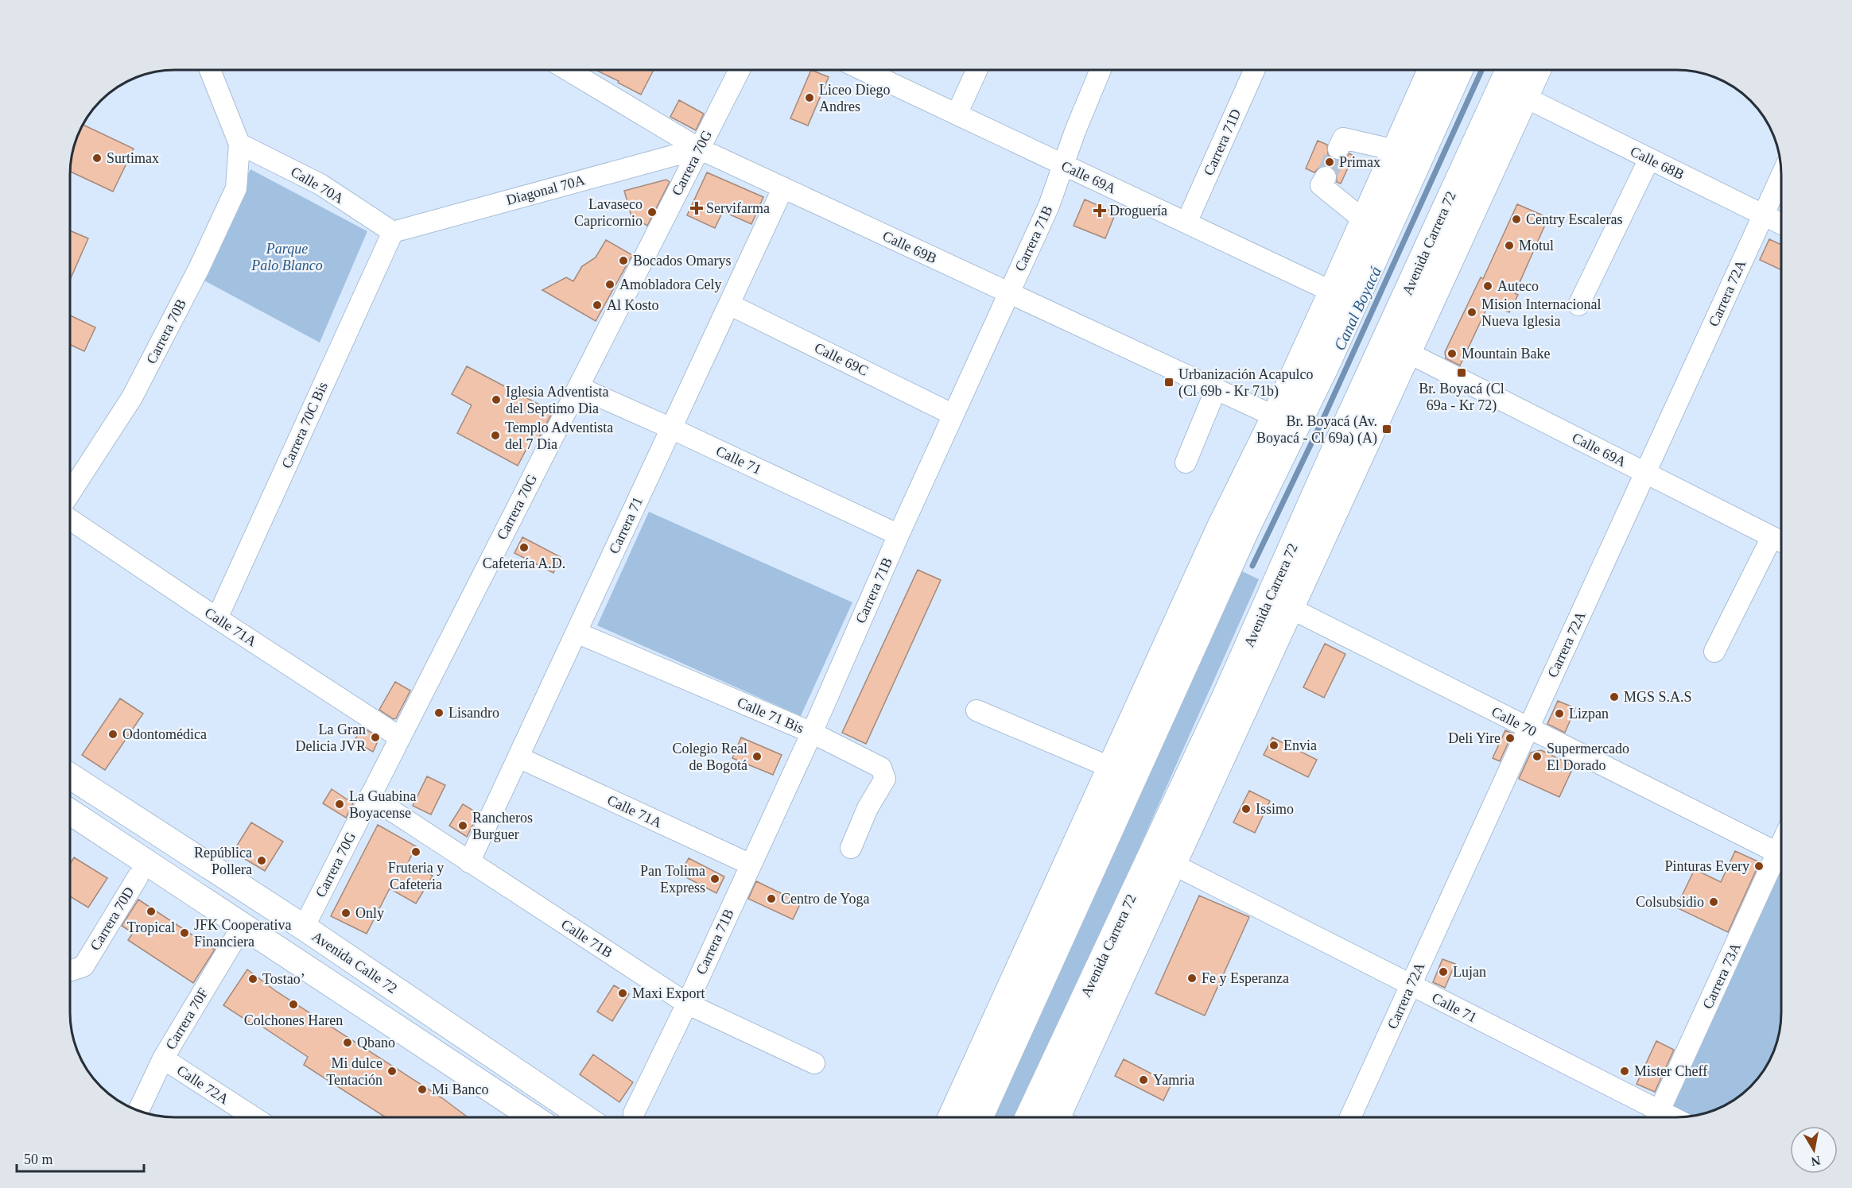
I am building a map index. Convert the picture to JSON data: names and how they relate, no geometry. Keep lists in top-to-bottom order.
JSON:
{
  "streets": {
    "highway": ["Avenida Carrera 72"],
    "main road": ["Avenida Calle 72"],
    "street": [
      "Carrera 71D",
      "Carrera 70G",
      "Calle 68B",
      "Calle 69A",
      "Calle 70A",
      "Diagonal 70A",
      "Carrera 71B",
      "Calle 69B",
      "Carrera 72A",
      "Carrera 70B",
      "Calle 69C",
      "Carrera 70C Bis",
      "Calle 71",
      "Carrera 71",
      "Calle 71A",
      "Calle 71 Bis",
      "Calle 70",
      "Carrera 70D",
      "Calle 71B",
      "Carrera 73A",
      "Carrera 70F",
      "Calle 72A"
    ]
  },
  "crossings": [
    ["Carrera 71D", "Calle 69A"],
    ["Carrera 70G", "Diagonal 70A"],
    ["Carrera 70G", "Calle 69B"],
    ["Carrera 70G", "Calle 71"],
    ["Carrera 70G", "Calle 71A"],
    ["Carrera 70G", "Calle 71B"],
    ["Carrera 70G", "Avenida Calle 72"],
    ["Calle 68B", "Avenida Carrera 72"],
    ["Calle 68B", "Carrera 72A"],
    ["Calle 69A", "Carrera 71B"],
    ["Calle 69A", "Avenida Carrera 72"],
    ["Calle 69A", "Carrera 72A"],
    ["Calle 70A", "Diagonal 70A"],
    ["Calle 70A", "Carrera 70B"],
    ["Calle 70A", "Carrera 70C Bis"],
    ["Diagonal 70A", "Calle 69B"],
    ["Diagonal 70A", "Carrera 70C Bis"],
    ["Carrera 71B", "Calle 69B"],
    ["Carrera 71B", "Calle 69C"],
    ["Carrera 71B", "Calle 71"],
    ["Carrera 71B", "Calle 71A"],
    ["Carrera 71B", "Calle 71 Bis"],
    ["Carrera 71B", "Calle 71B"],
    ["Avenida Carrera 72", "Calle 71"],
    ["Avenida Carrera 72", "Calle 70"],
    ["Calle 69B", "Carrera 71"],
    ["Carrera 72A", "Calle 71"],
    ["Carrera 72A", "Calle 70"],
    ["Calle 69C", "Carrera 71"],
    ["Carrera 70C Bis", "Calle 71A"],
    ["Calle 71", "Carrera 71"],
    ["Carrera 71", "Calle 71A"],
    ["Carrera 71", "Calle 71 Bis"],
    ["Carrera 71", "Calle 71B"],
    ["Carrera 70F", "Calle 72A"]
  ],
  "water": ["Canal Boyacá"],
  "parks": ["Parque Palo Blanco"],
  "places": {
    "other": [
      "Liceo Diego Andres",
      "Surtimax",
      "Primax",
      "Lavaseco Capricornio",
      "Centry Escaleras",
      "Motul",
      "Bocados Omarys",
      "Amobladora Cely",
      "Auteco",
      "Al Kosto",
      "Mision Internacional Nueva Iglesia",
      "Mountain Bake",
      "Iglesia Adventista del Septimo Dia",
      "Templo Adventista del 7 Dia",
      "Cafetería A.D.",
      "MGS S.A.S",
      "Lisandro",
      "Lizpan",
      "Odontomédica",
      "La Gran Delicia JVR",
      "Deli Yire",
      "Envia",
      "Colegio Real de Bogotá",
      "Supermercado El Dorado",
      "La Guabina Boyacense",
      "Issimo",
      "Rancheros Burguer",
      "Fruteria y Cafeteria",
      "República Pollera",
      "Pinturas Every",
      "Pan Tolima Express",
      "Centro de Yoga",
      "Colsubsidio",
      "Tropical",
      "Only",
      "JFK Cooperativa Financiera",
      "Lujan",
      "Fe y Esperanza",
      "Tostao’",
      "Maxi Export",
      "Colchones Haren",
      "Qbano",
      "Mi dulce Tentación",
      "Mister Cheff",
      "Yamria",
      "Mi Banco"
    ],
    "health": ["Servifarma", "Droguería"],
    "transit": ["Br. Boyacá (Cl 69a - Kr 72)", "Urbanización Acapulco (Cl 69b - Kr 71b)", "Br. Boyacá (Av. Boyacá - Cl 69a) (A)"]
  },
  "scale_bar": "50 m",
  "north": "bottom"
}
